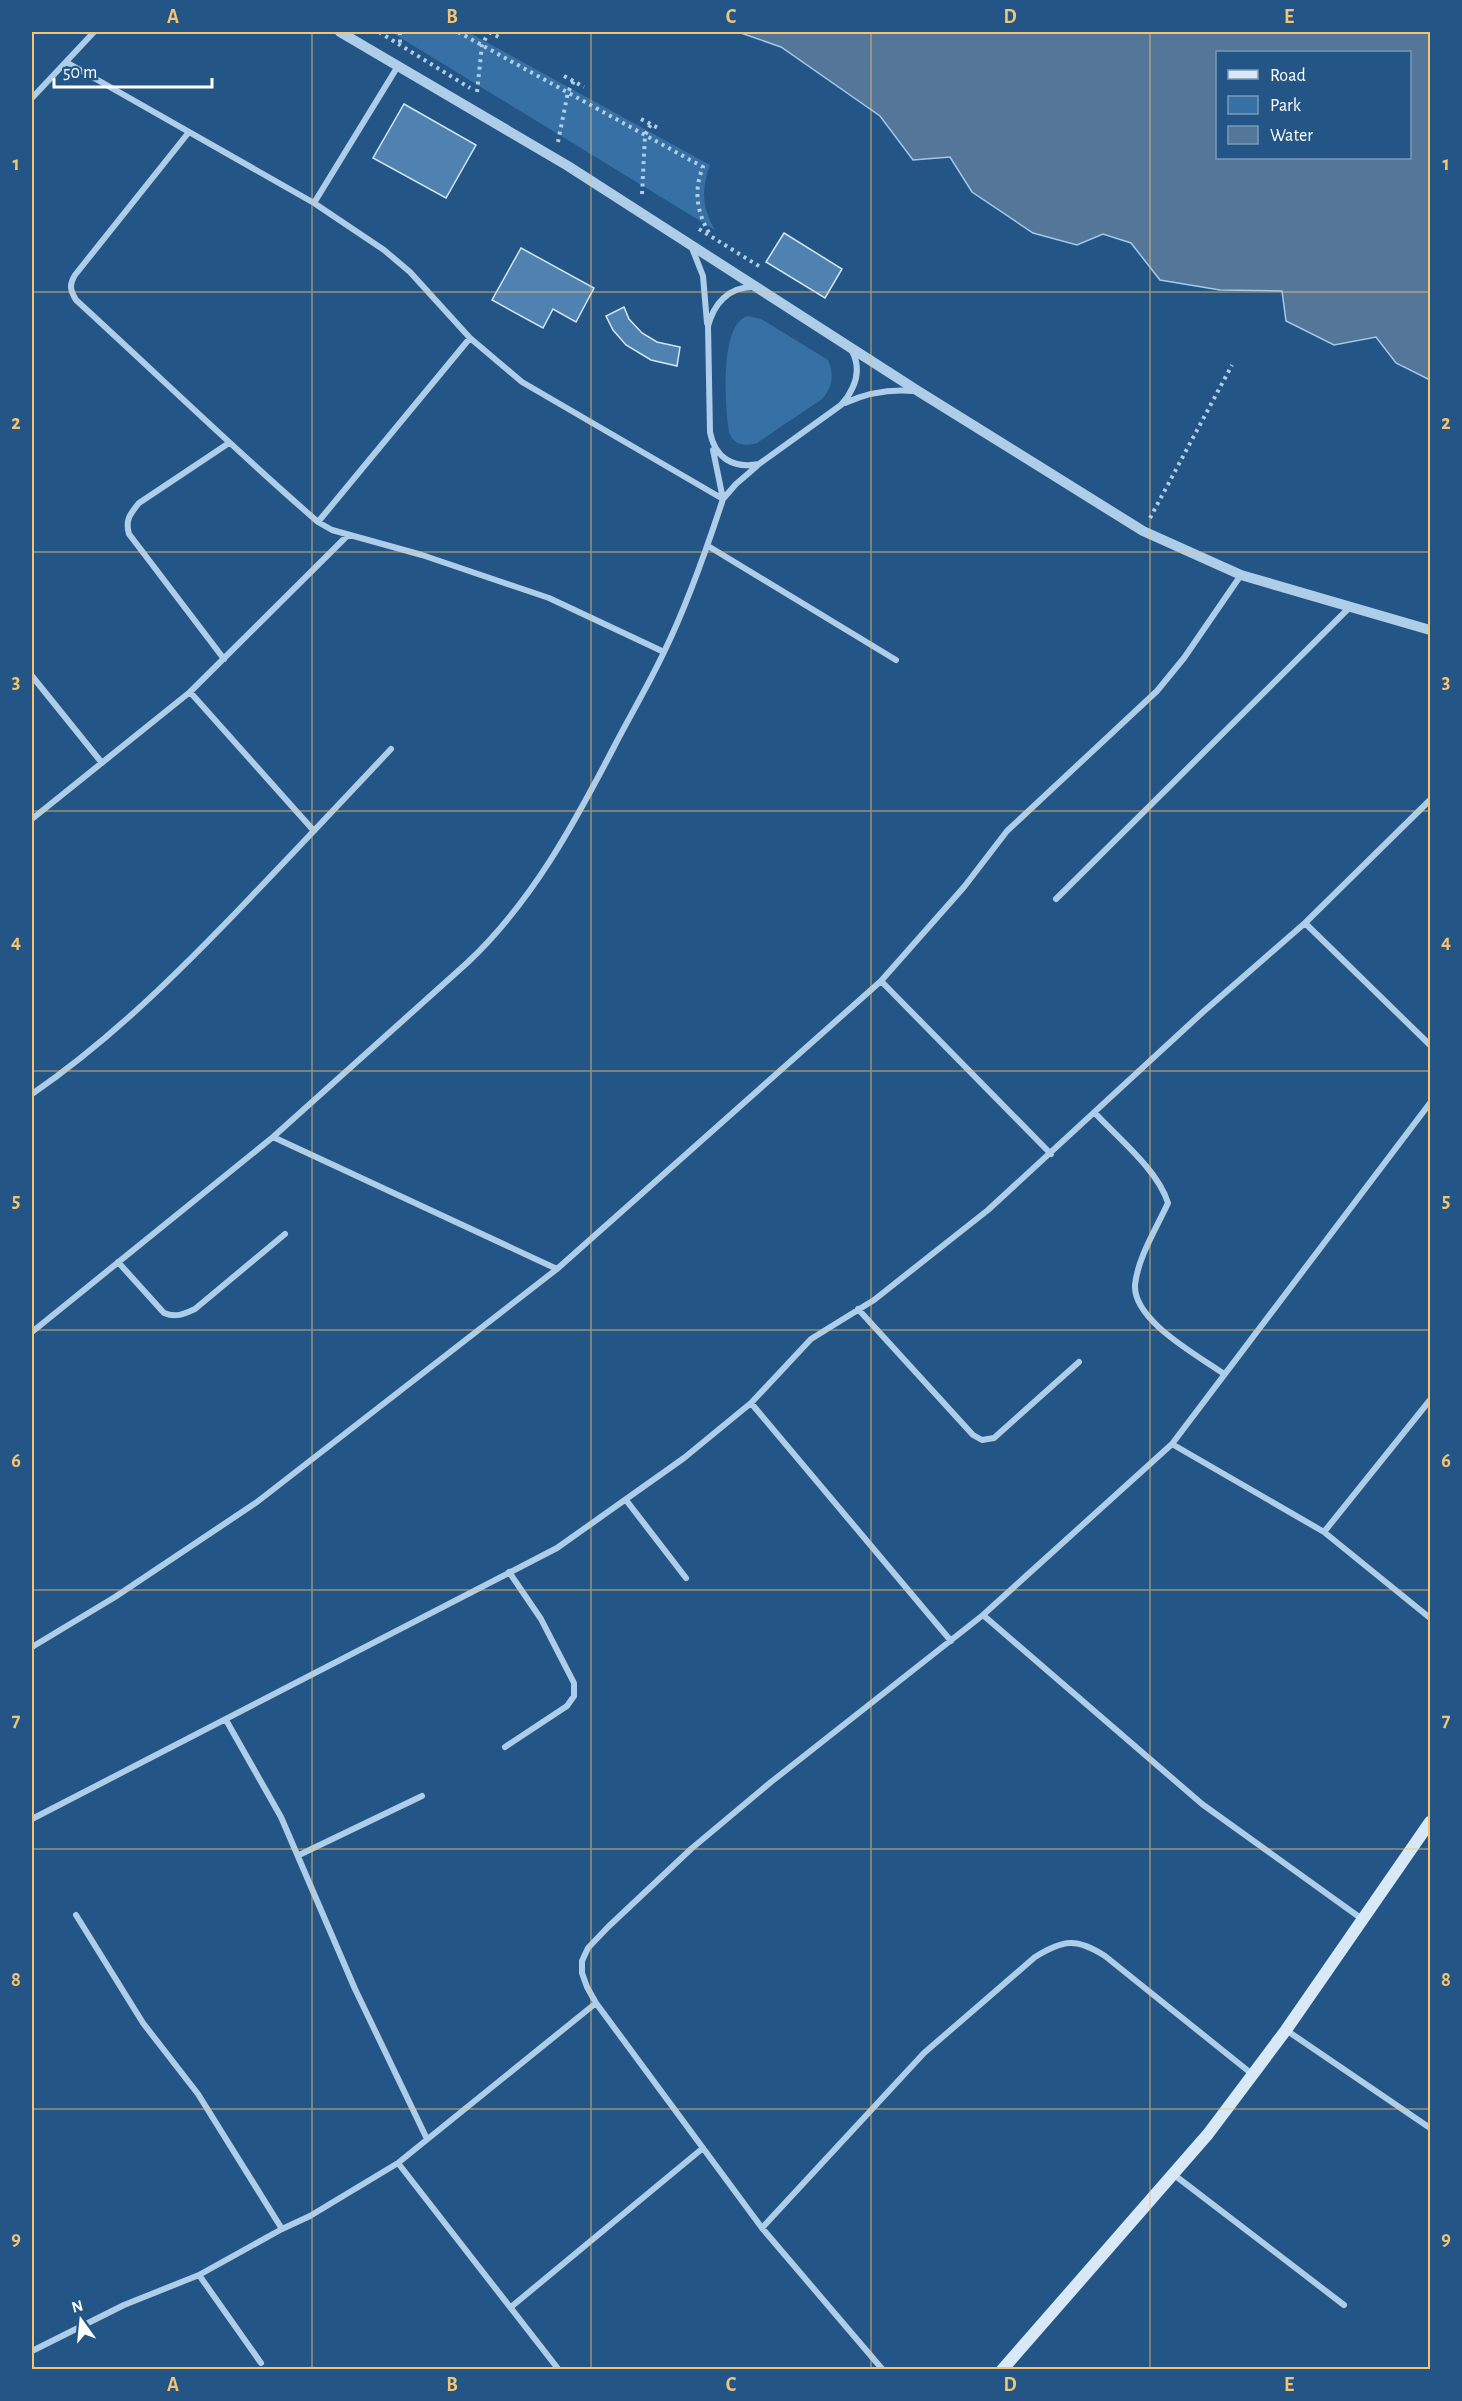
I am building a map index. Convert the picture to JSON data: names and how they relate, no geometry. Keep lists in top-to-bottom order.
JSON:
{
  "legend": ["Road", "Park", "Water"],
  "scale_bar": "50 m",
  "north": "top",
  "grid": {
    "columns": [
      "A",
      "B",
      "C",
      "D",
      "E"
    ],
    "rows": [
      "1",
      "2",
      "3",
      "4",
      "5",
      "6",
      "7",
      "8",
      "9"
    ]
  }
}
